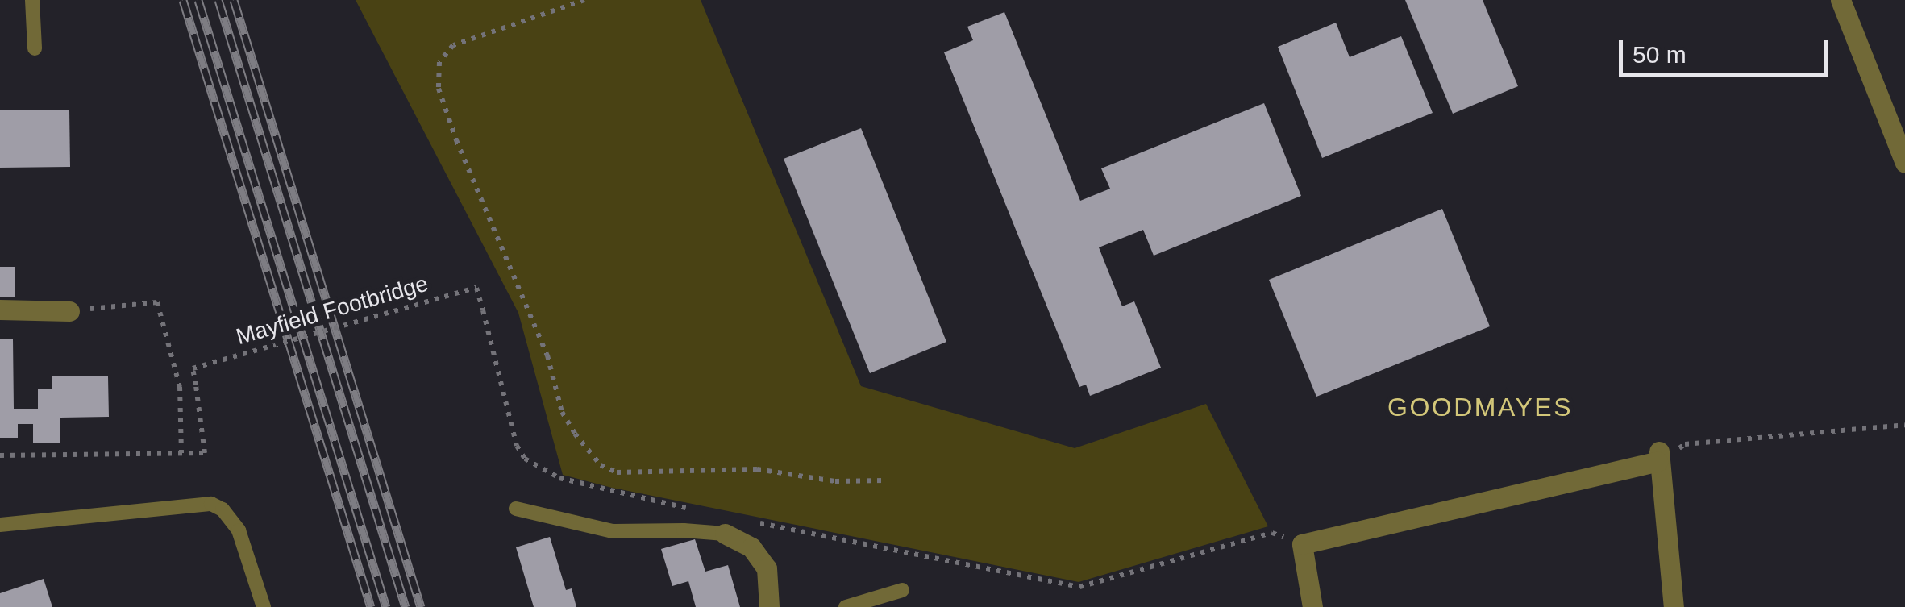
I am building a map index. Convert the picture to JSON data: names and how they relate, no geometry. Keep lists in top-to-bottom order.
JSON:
{
  "streets": {
    "path": ["Mayfield Footbridge"]
  },
  "districts": ["GOODMAYES"],
  "scale_bar": "50 m"
}
